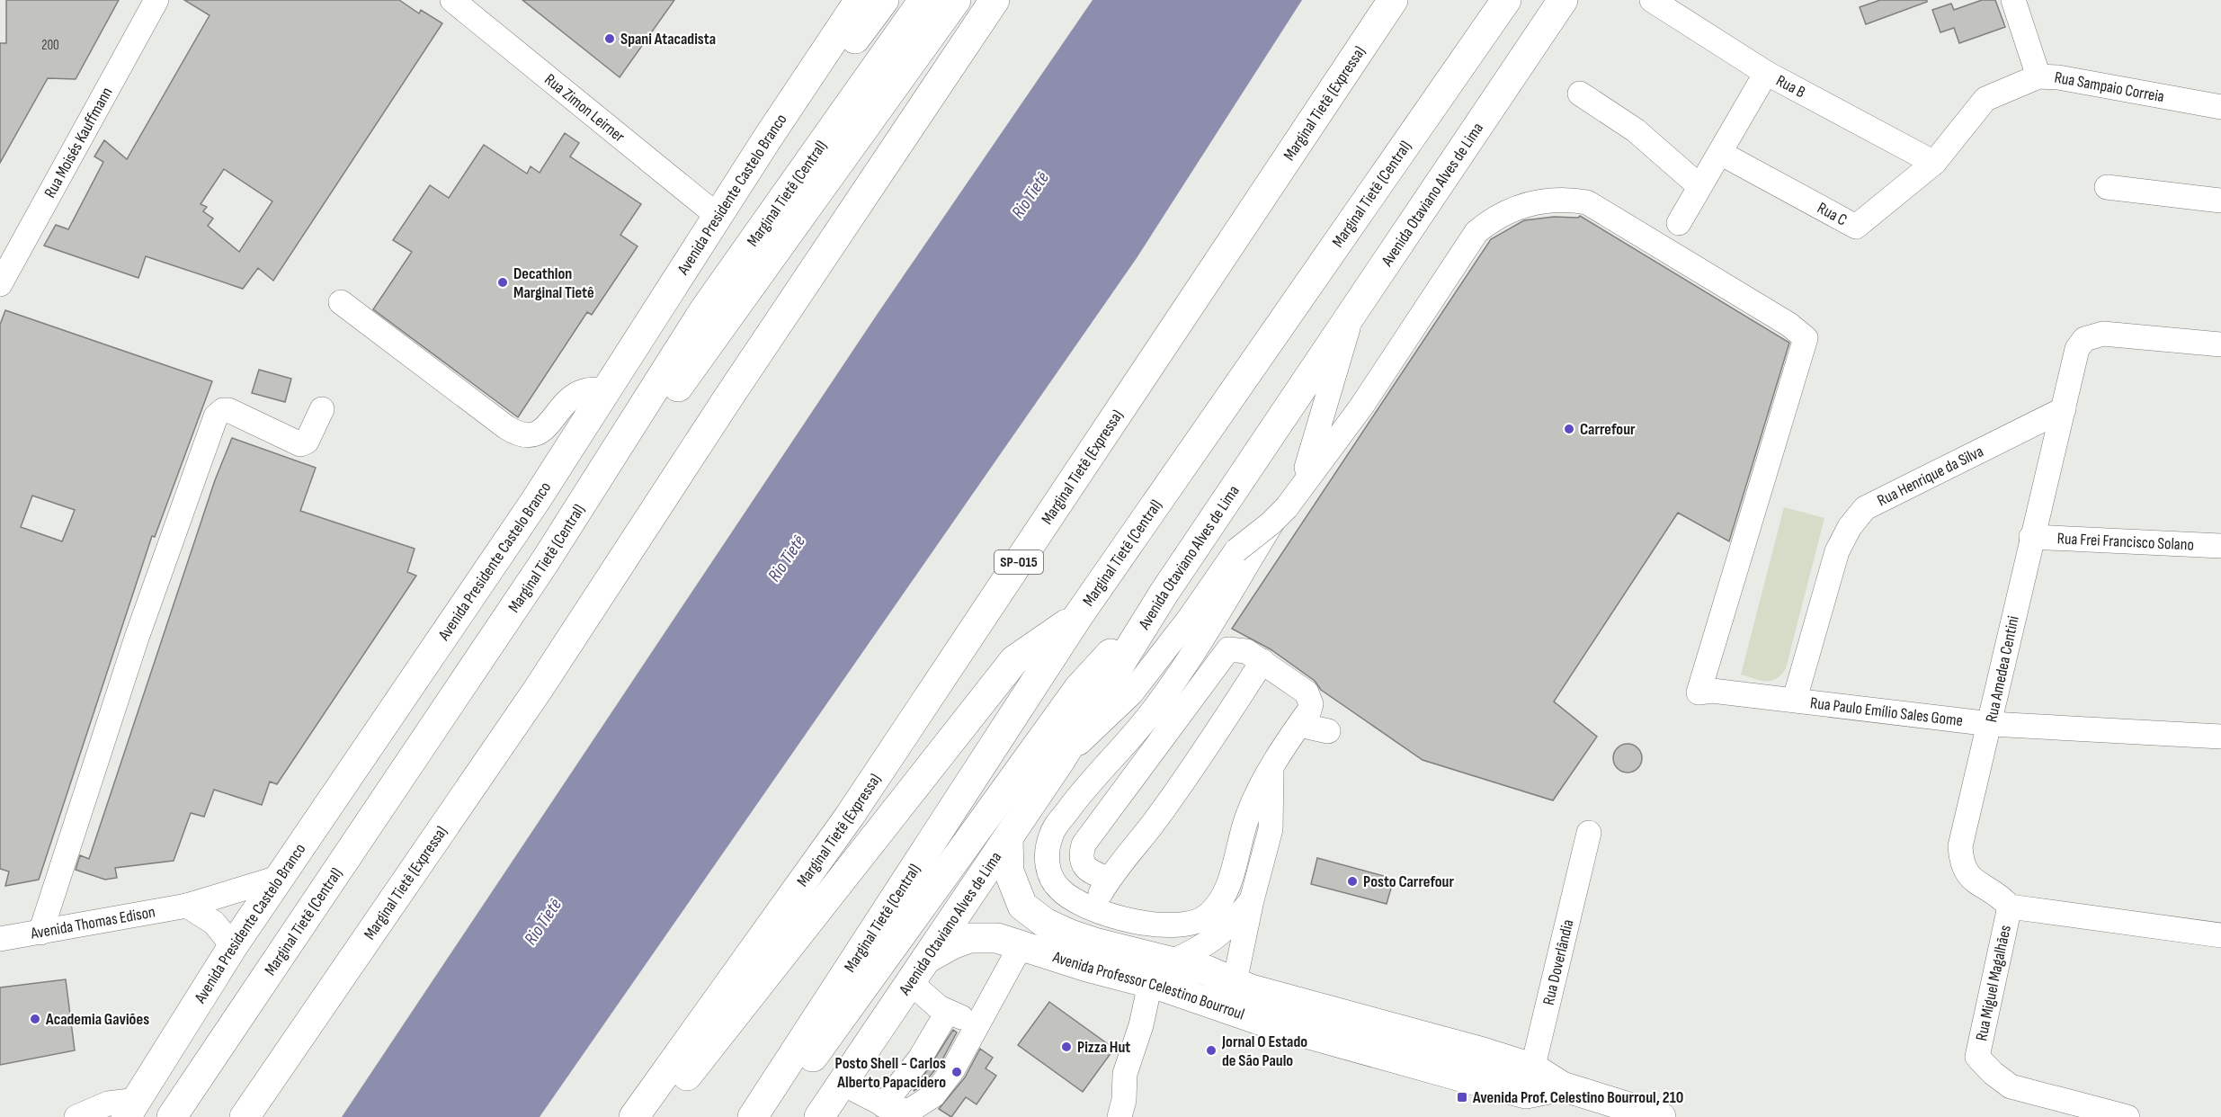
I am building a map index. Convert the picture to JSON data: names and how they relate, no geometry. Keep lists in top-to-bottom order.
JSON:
{
  "streets": {
    "main road": [
      "Marginal Tietê (Expressa)",
      "Avenida Presidente Castelo Branco",
      "Marginal Tietê (Central)",
      "Avenida Otaviano Alves de Lima",
      "SP-015",
      "Avenida Professor Celestino Bourroul"
    ],
    "street": [
      "Rua B",
      "Rua Sampaio Correia",
      "Rua Zimon Leirner",
      "Rua Moisés Kauffmann",
      "Rua C",
      "Rua Henrique da Silva",
      "Rua Frei Francisco Solano",
      "Rua Amedea Centini",
      "Rua Paulo Emílio Sales Gome",
      "Avenida Thomas Edison",
      "Rua Doverlândia",
      "Rua Miguel Magalhães"
    ]
  },
  "crossings": [
    ["Rua B", "Rua Sampaio Correia"],
    ["Rua B", "Rua C"],
    ["Rua Sampaio Correia", "Rua C"],
    ["Rua Zimon Leirner", "Avenida Presidente Castelo Branco"],
    ["Avenida Presidente Castelo Branco", "Avenida Thomas Edison"],
    ["Avenida Otaviano Alves de Lima", "Rua Paulo Emílio Sales Gome"],
    ["Avenida Otaviano Alves de Lima", "Avenida Professor Celestino Bourroul"],
    ["Rua Henrique da Silva", "Rua Amedea Centini"],
    ["Rua Henrique da Silva", "Rua Paulo Emílio Sales Gome"],
    ["Rua Frei Francisco Solano", "Rua Amedea Centini"],
    ["Rua Amedea Centini", "Rua Paulo Emílio Sales Gome"],
    ["Rua Amedea Centini", "Rua Miguel Magalhães"],
    ["Rua Doverlândia", "Avenida Professor Celestino Bourroul"]
  ],
  "water": ["Rio Tietê"],
  "places": {
    "other": [
      "Spani Atacadista",
      "Decathlon Marginal Tietê",
      "Carrefour",
      "Posto Carrefour",
      "Academia Gaviões",
      "Pizza Hut",
      "Jornal O Estado de São Paulo",
      "Posto Shell - Carlos Alberto Papacidero"
    ],
    "transit": ["Avenida Prof. Celestino Bourroul, 210"]
  },
  "house_numbers": ["200"]
}
